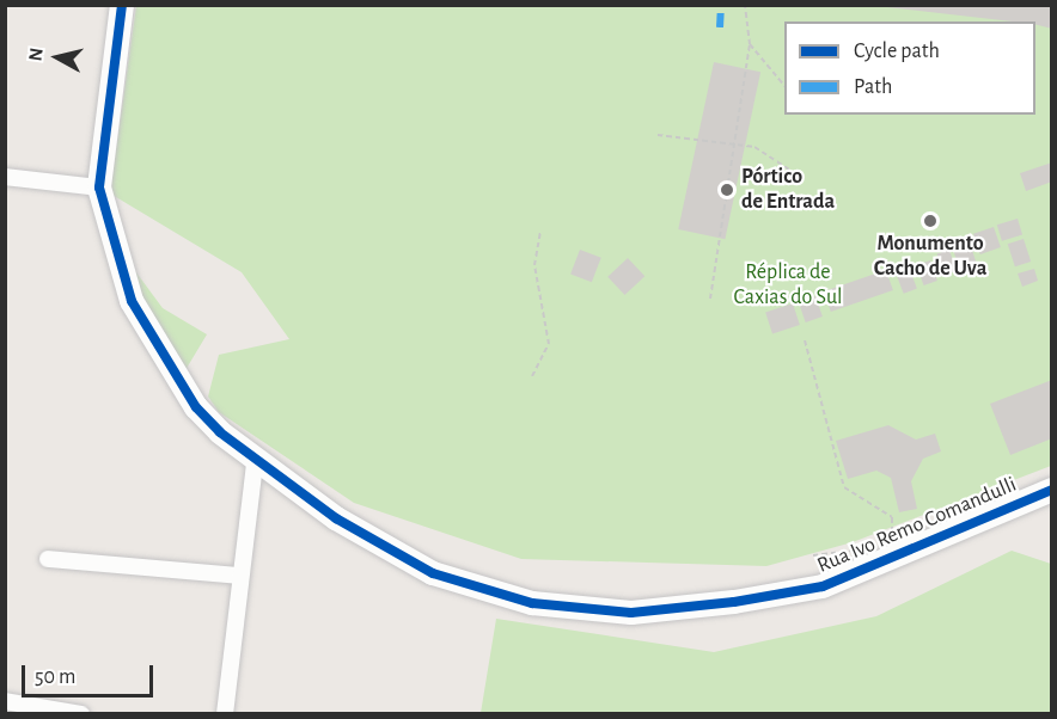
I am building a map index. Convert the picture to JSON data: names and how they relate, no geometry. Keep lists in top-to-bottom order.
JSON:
{
  "streets": {
    "street": ["Rua Ivo Remo Comandulli"]
  },
  "parks": ["Réplica de Caxias do Sul"],
  "places": ["Pórtico de Entrada", "Monumento Cacho de Uva"],
  "legend": ["Cycle path", "Path"],
  "scale_bar": "50 m",
  "north": "left"
}
